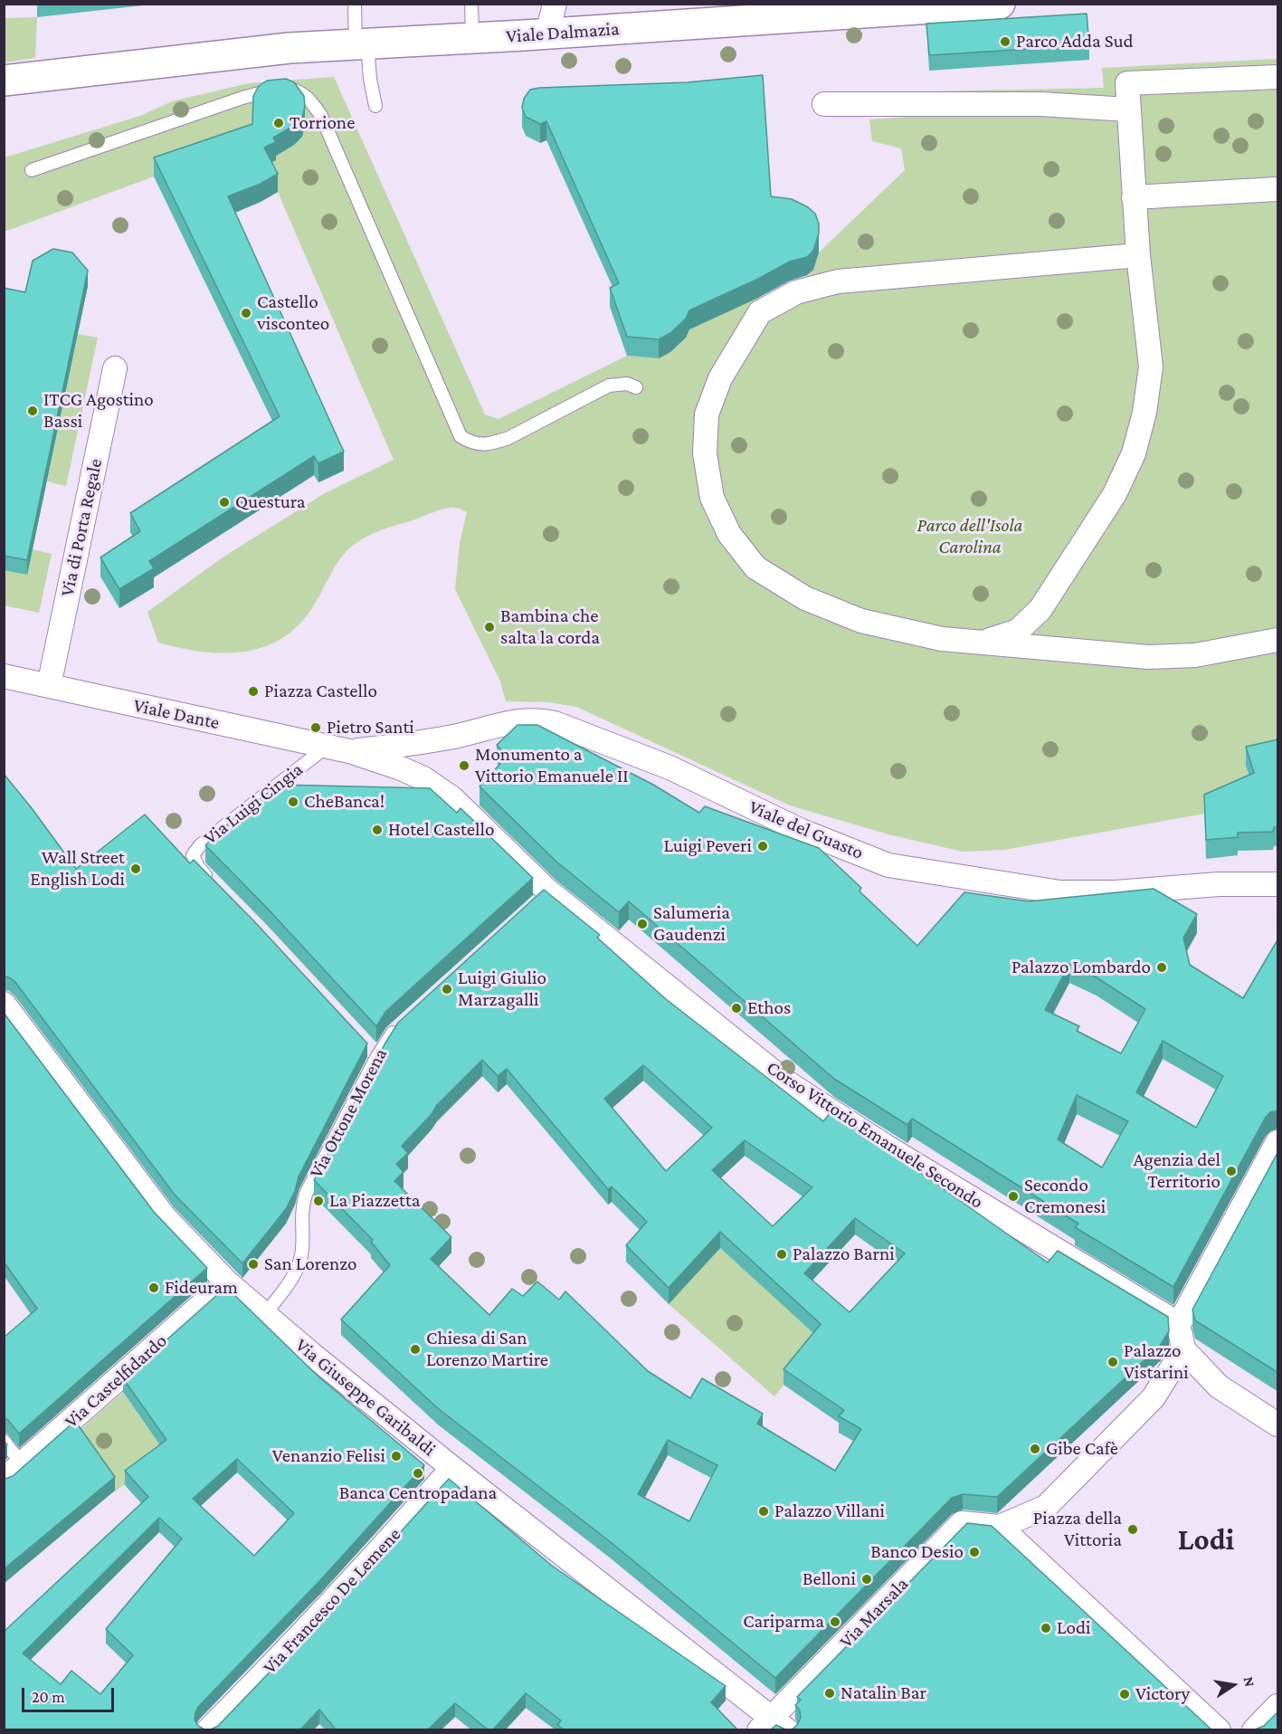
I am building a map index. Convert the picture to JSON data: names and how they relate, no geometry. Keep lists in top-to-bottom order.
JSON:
{
  "streets": {
    "street": [
      "Viale Dalmazia",
      "Via di Porta Regale",
      "Viale Dante",
      "Viale del Guasto",
      "Corso Vittorio Emanuele Secondo",
      "Via Castelfidardo",
      "Via Giuseppe Garibaldi",
      "Via Francesco De Lemene",
      "Via Marsala"
    ],
    "lane": ["Via Luigi Cingia", "Via Ottone Morena"]
  },
  "crossings": [
    ["Via di Porta Regale", "Viale Dante"],
    ["Viale Dante", "Via Luigi Cingia"],
    ["Viale Dante", "Viale del Guasto"],
    ["Viale Dante", "Corso Vittorio Emanuele Secondo"],
    ["Viale del Guasto", "Corso Vittorio Emanuele Secondo"],
    ["Via Ottone Morena", "Via Giuseppe Garibaldi"],
    ["Via Castelfidardo", "Via Giuseppe Garibaldi"],
    ["Via Giuseppe Garibaldi", "Via Francesco De Lemene"],
    ["Via Giuseppe Garibaldi", "Via Marsala"]
  ],
  "districts": ["Lodi"],
  "parks": ["Parco dell'Isola Carolina"],
  "places": [
    "Parco Adda Sud",
    "Torrione",
    "Castello visconteo",
    "ITCG Agostino Bassi",
    "Questura",
    "Bambina che salta la corda",
    "Piazza Castello",
    "Pietro Santi",
    "Monumento a Vittorio Emanuele II",
    "CheBanca!",
    "Hotel Castello",
    "Luigi Peveri",
    "Wall Street English Lodi",
    "Salumeria Gaudenzi",
    "Palazzo Lombardo",
    "Luigi Giulio Marzagalli",
    "Ethos",
    "Agenzia del Territorio",
    "Secondo Cremonesi",
    "La Piazzetta",
    "Palazzo Barni",
    "San Lorenzo",
    "Fideuram",
    "Chiesa di San Lorenzo Martire",
    "Palazzo Vistarini",
    "Gibe Cafè",
    "Venanzio Felisi",
    "Banca Centropadana",
    "Palazzo Villani",
    "Piazza della Vittoria",
    "Banco Desio",
    "Belloni",
    "Cariparma",
    "Lodi",
    "Natalin Bar",
    "Victory"
  ],
  "scale_bar": "20 m",
  "north": "right"
}
